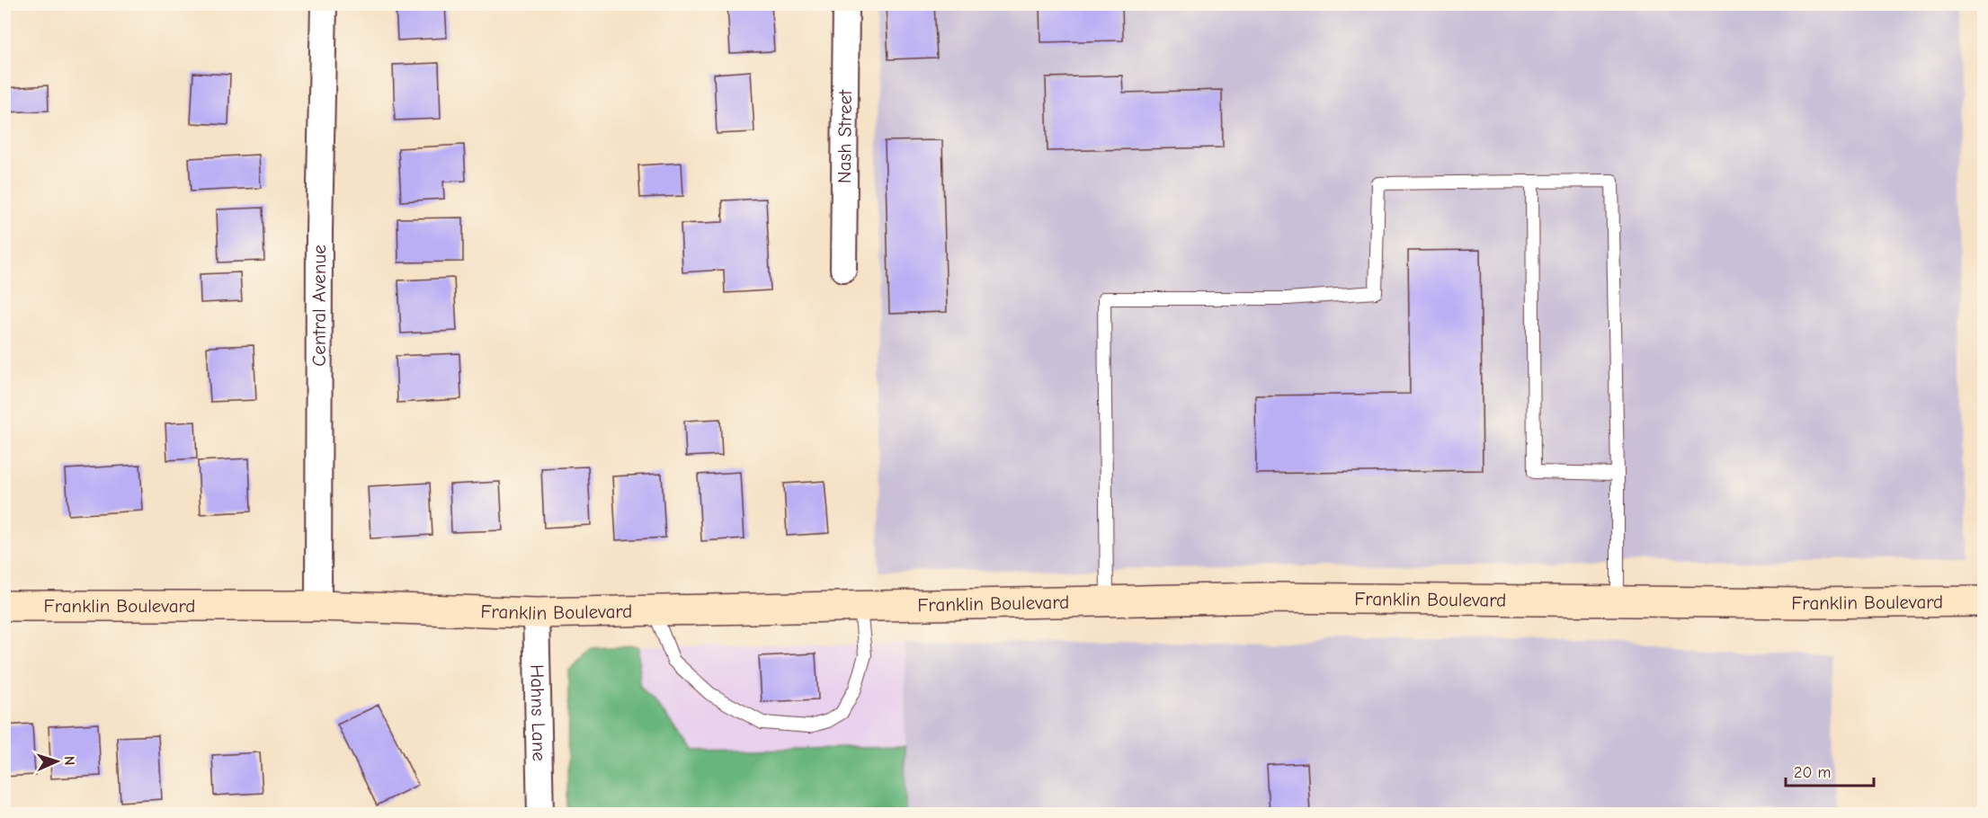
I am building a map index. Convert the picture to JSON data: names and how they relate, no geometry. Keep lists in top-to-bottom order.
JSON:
{
  "streets": {
    "street": [
      "Nash Street",
      "Central Avenue",
      "Franklin Boulevard",
      "Hahns Lane"
    ]
  },
  "crossings": [
    ["Central Avenue", "Franklin Boulevard"],
    ["Franklin Boulevard", "Hahns Lane"]
  ],
  "scale_bar": "20 m",
  "north": "right"
}
